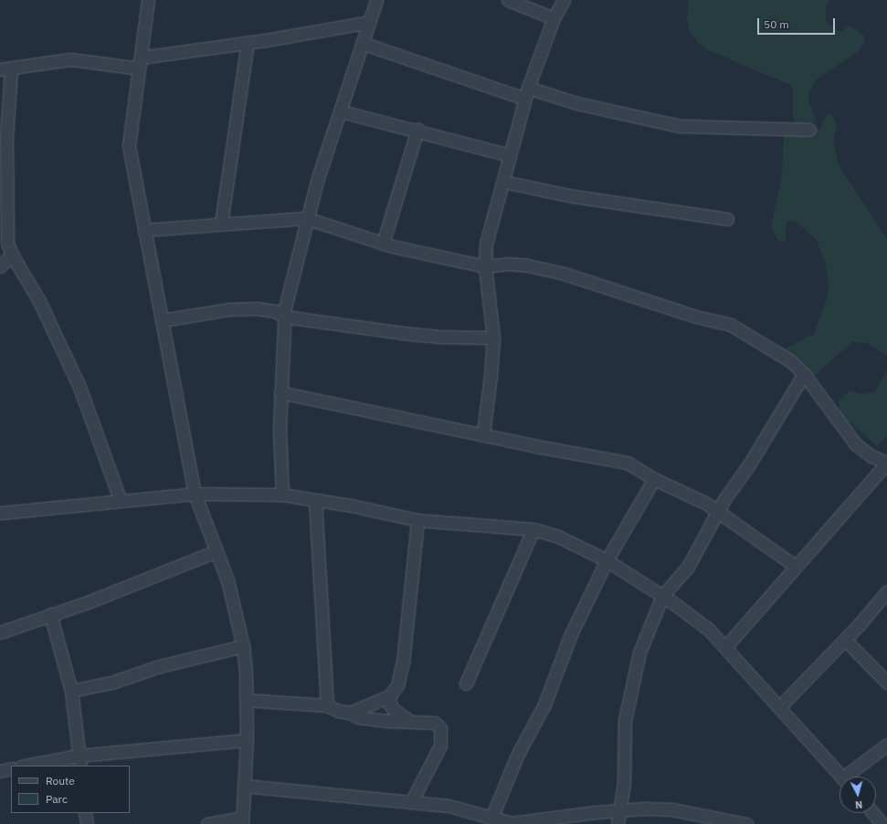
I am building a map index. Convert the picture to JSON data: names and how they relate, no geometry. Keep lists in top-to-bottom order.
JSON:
{
  "legend": ["Route", "Parc"],
  "scale_bar": "50 m",
  "north": "bottom"
}
